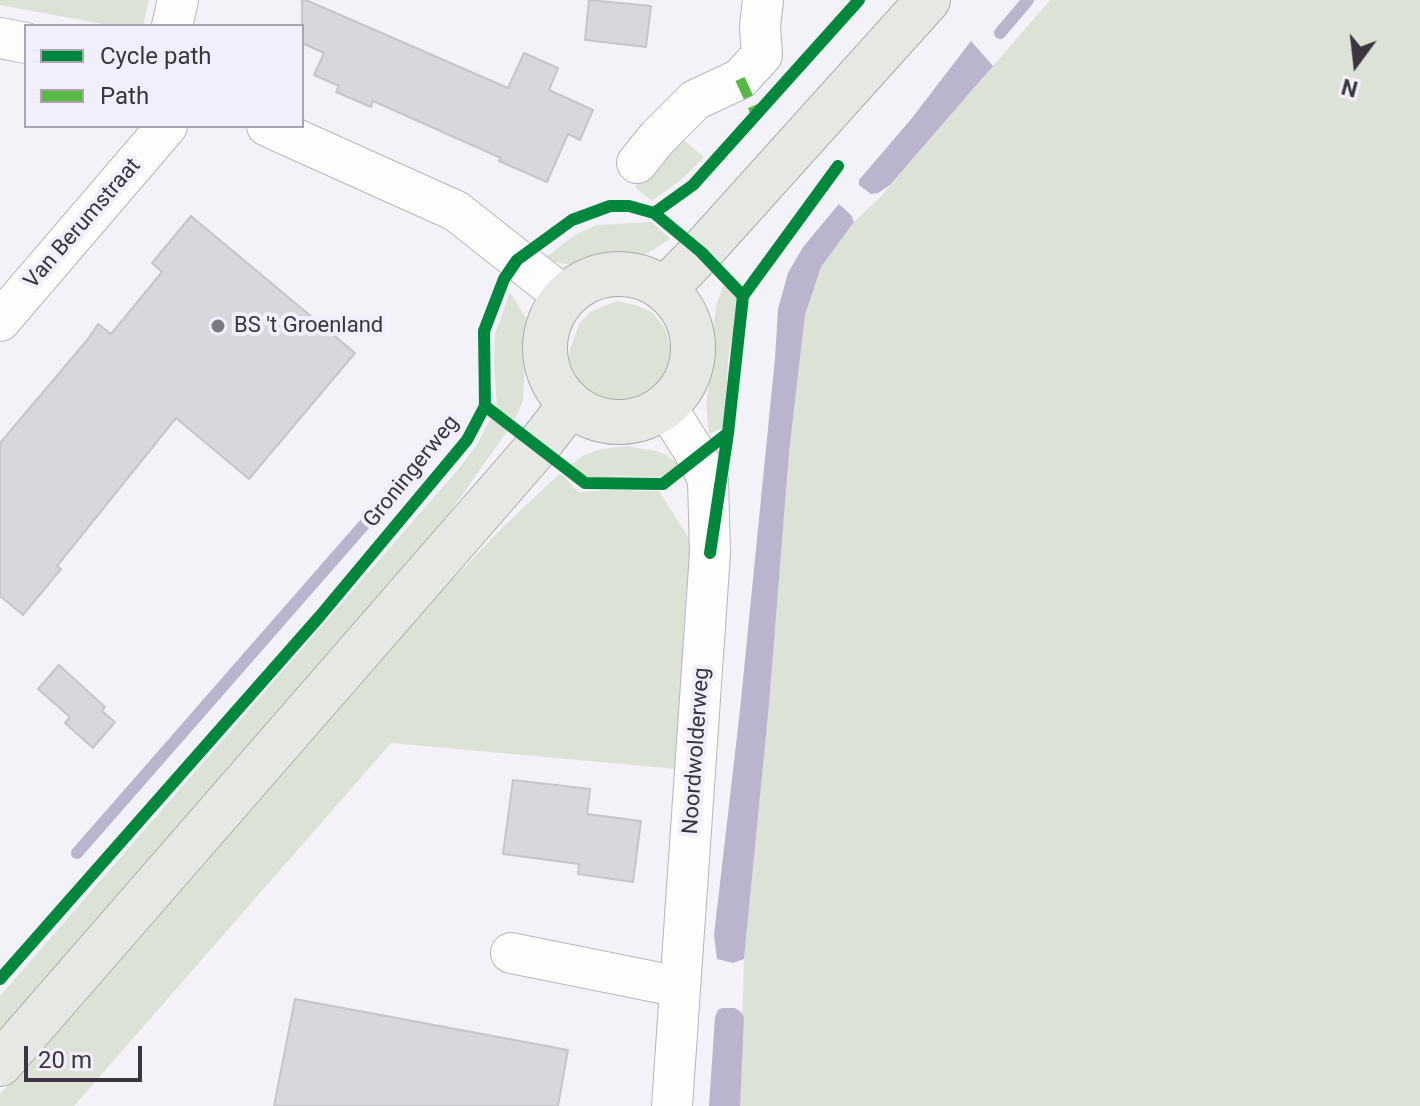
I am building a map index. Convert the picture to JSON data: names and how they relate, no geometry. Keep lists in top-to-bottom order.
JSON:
{
  "streets": {
    "street": ["Van Berumstraat", "Noordwolderweg"],
    "cycle path": ["Groningerweg"]
  },
  "places": ["BS 't Groenland"],
  "legend": ["Cycle path", "Path"],
  "scale_bar": "20 m",
  "north": "bottom"
}
